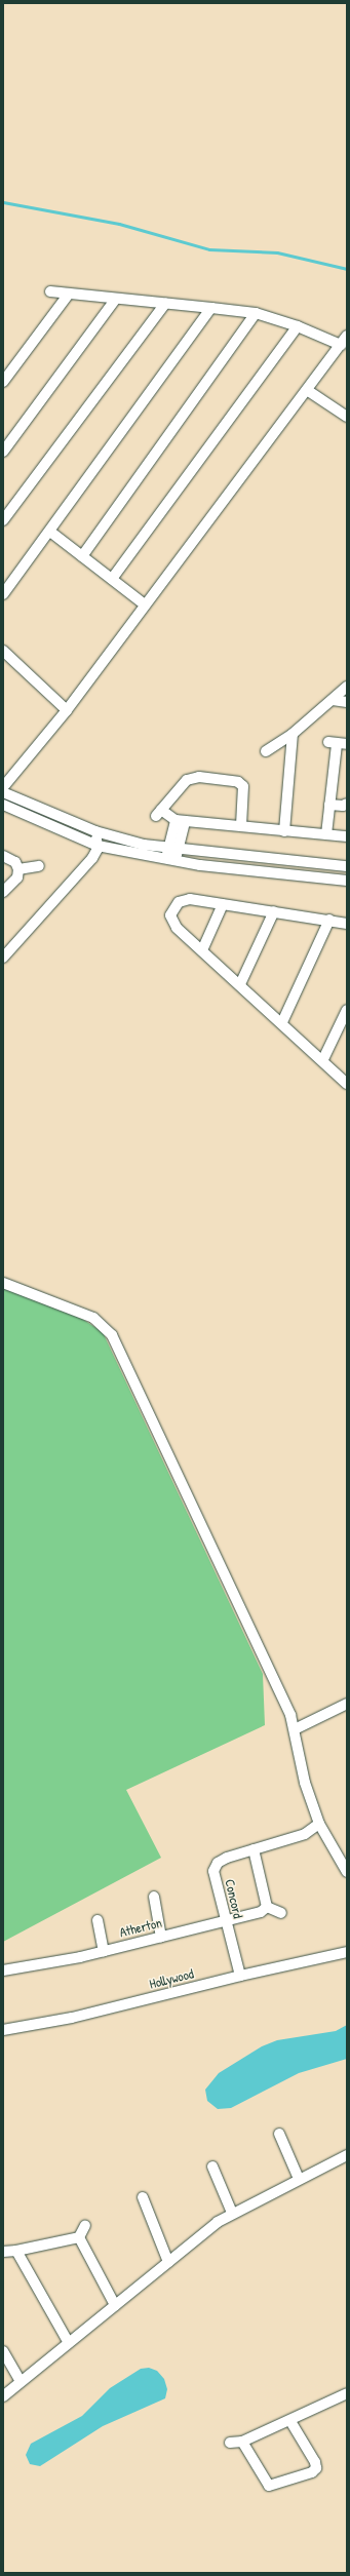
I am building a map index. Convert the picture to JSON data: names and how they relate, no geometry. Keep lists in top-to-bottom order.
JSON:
{
  "streets": {
    "street": ["Concord", "Atherton", "Hollywood"]
  },
  "crossings": [
    ["Concord", "Atherton"],
    ["Concord", "Hollywood"]
  ]
}
